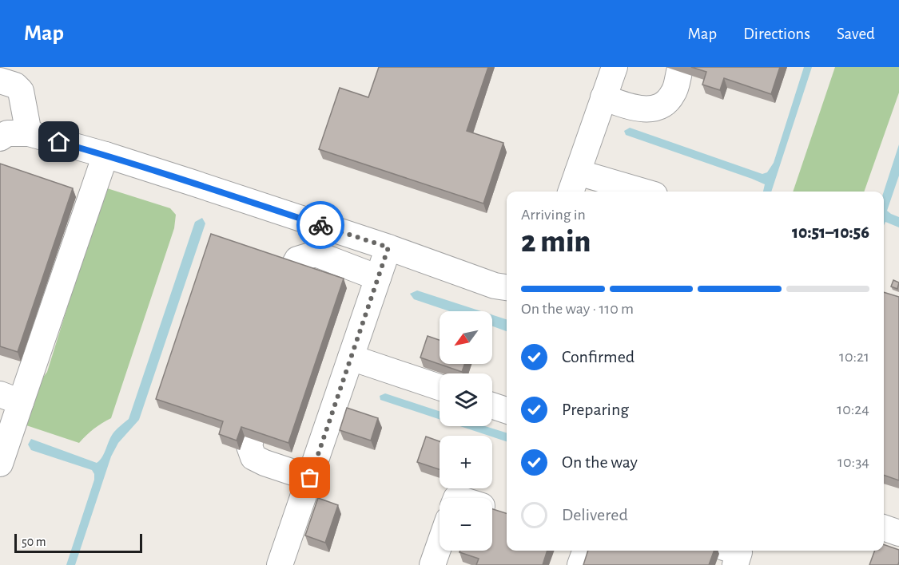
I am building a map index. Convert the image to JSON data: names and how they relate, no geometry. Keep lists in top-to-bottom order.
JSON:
{
  "scale_bar": "50 m",
  "north": "bottom left",
  "page": {
    "header": "Map",
    "nav": ["Map", "Directions", "Saved"],
    "heading": ["2 min", "Arriving in", "10:51–10:56"],
    "bar": "On the way · 110 m",
    "map_buttons": ["+", "−"],
    "list": [
      ["Confirmed", "10:21"],
      ["Preparing", "10:24"],
      ["On the way", "10:34"],
      "Delivered"
    ],
    "scale": "50 m"
  }
}
